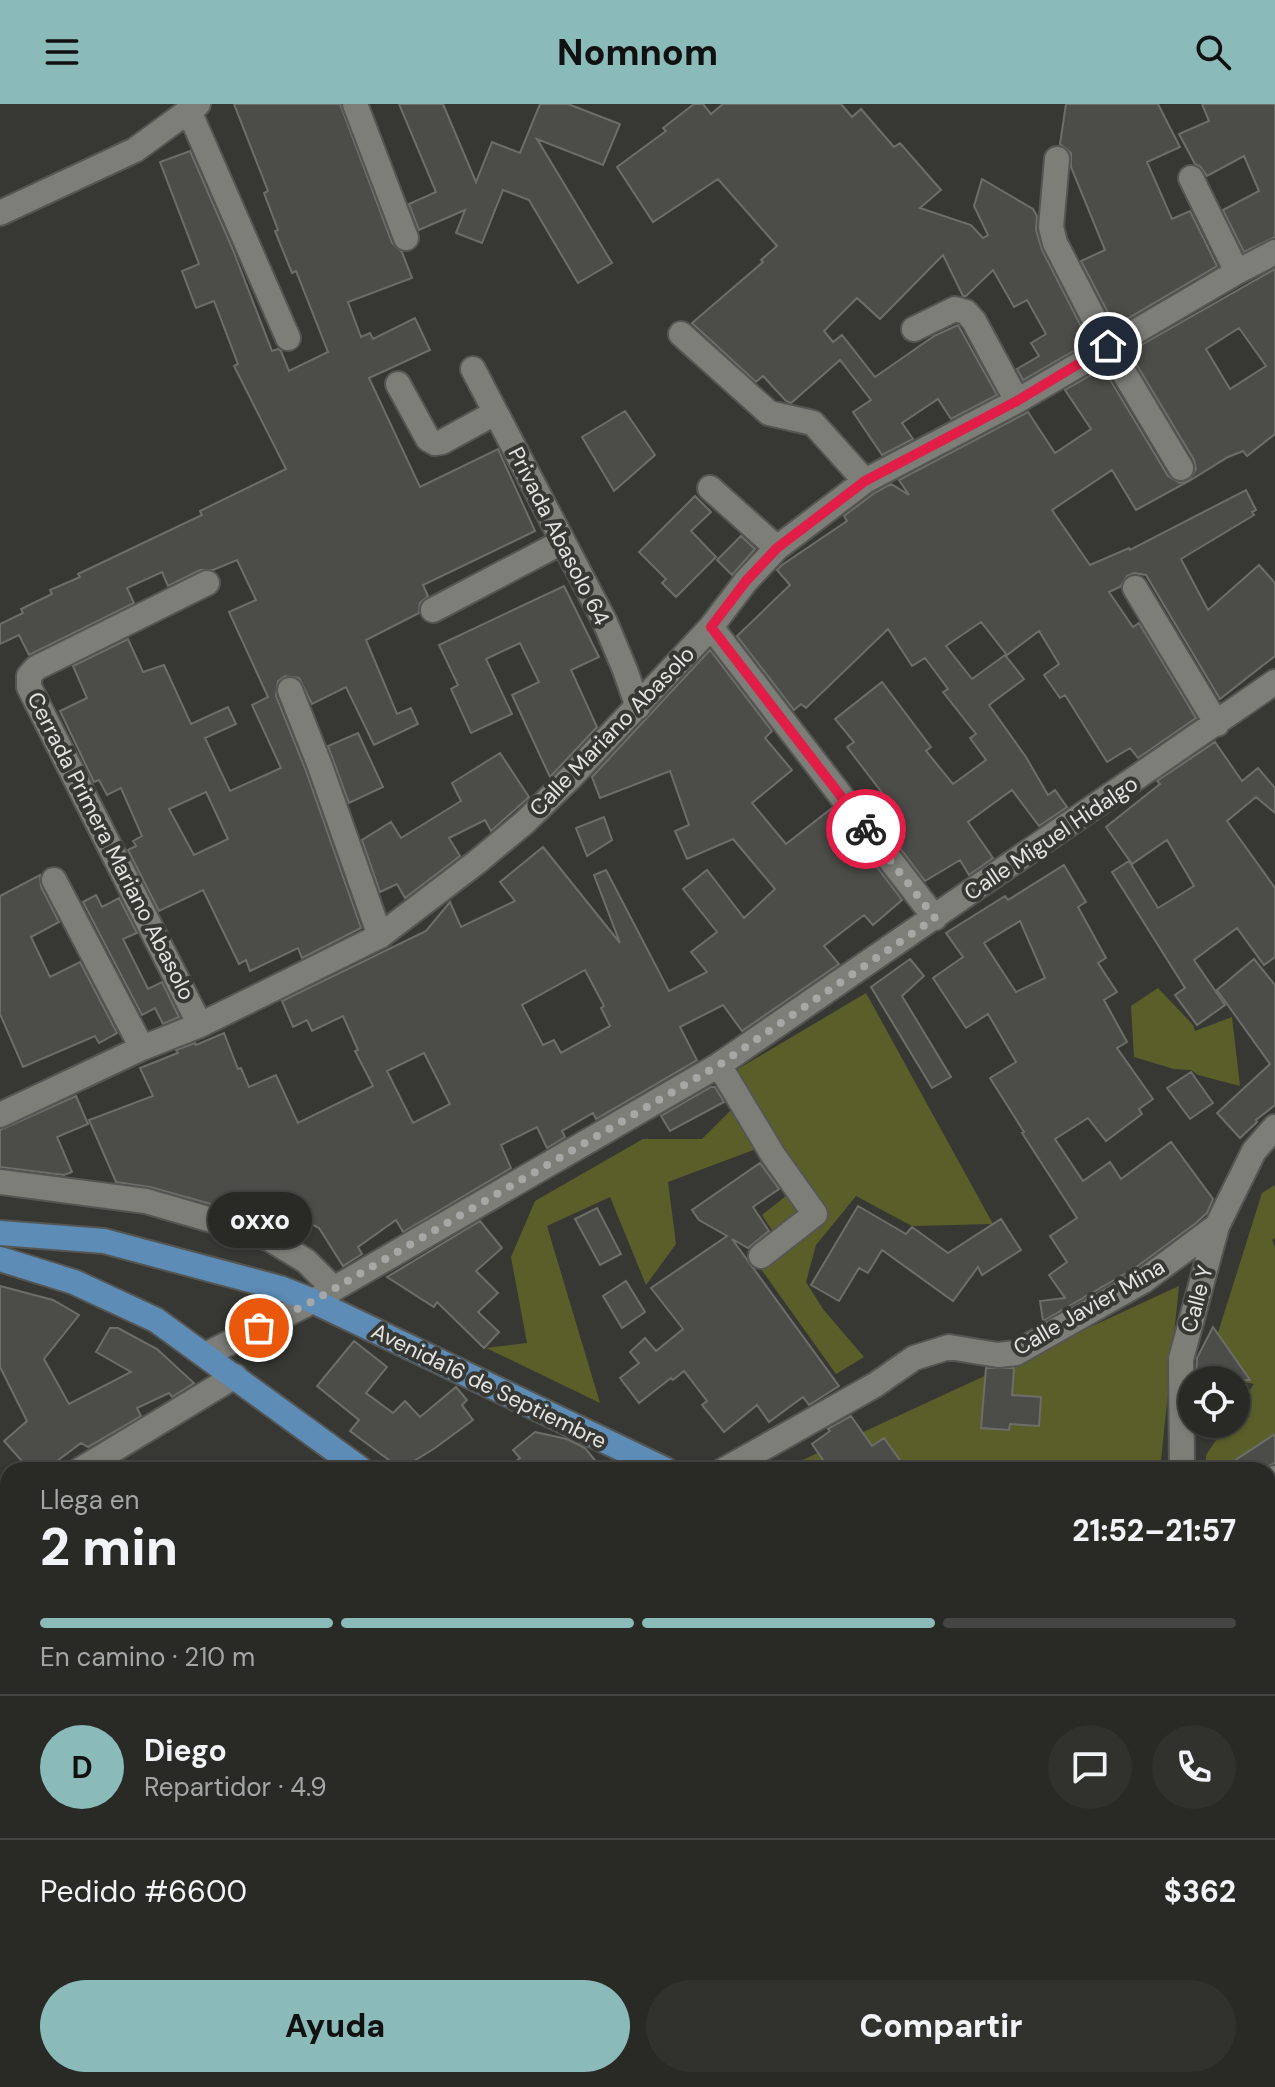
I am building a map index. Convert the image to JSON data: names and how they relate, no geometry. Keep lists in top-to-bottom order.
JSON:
{
  "streets": {
    "main road": ["Avenida16 de Septiembre"],
    "street": [
      "Privada Abasolo 64",
      "Calle Mariano Abasolo",
      "Calle Miguel Hidalgo",
      "Cerrada Primera Mariano Abasolo",
      "Calle Y",
      "Calle Javier Mina"
    ]
  },
  "crossings": [
    ["Privada Abasolo 64", "Calle Mariano Abasolo"],
    ["Calle Mariano Abasolo", "Cerrada Primera Mariano Abasolo"],
    ["Calle Miguel Hidalgo", "Avenida16 de Septiembre"],
    ["Calle Y", "Calle Javier Mina"]
  ],
  "places": ["oxxo"],
  "page": {
    "header": "Nomnom",
    "bubble": "oxxo",
    "heading": ["2 min", "Llega en", "21:52–21:57"],
    "panel": [
      "Diego",
      "Repartidor · 4.9",
      "Pedido #6600",
      "$362"
    ],
    "bar": "En camino · 210 m",
    "round": "D",
    "buttons": ["Ayuda", "Compartir"]
  }
}
